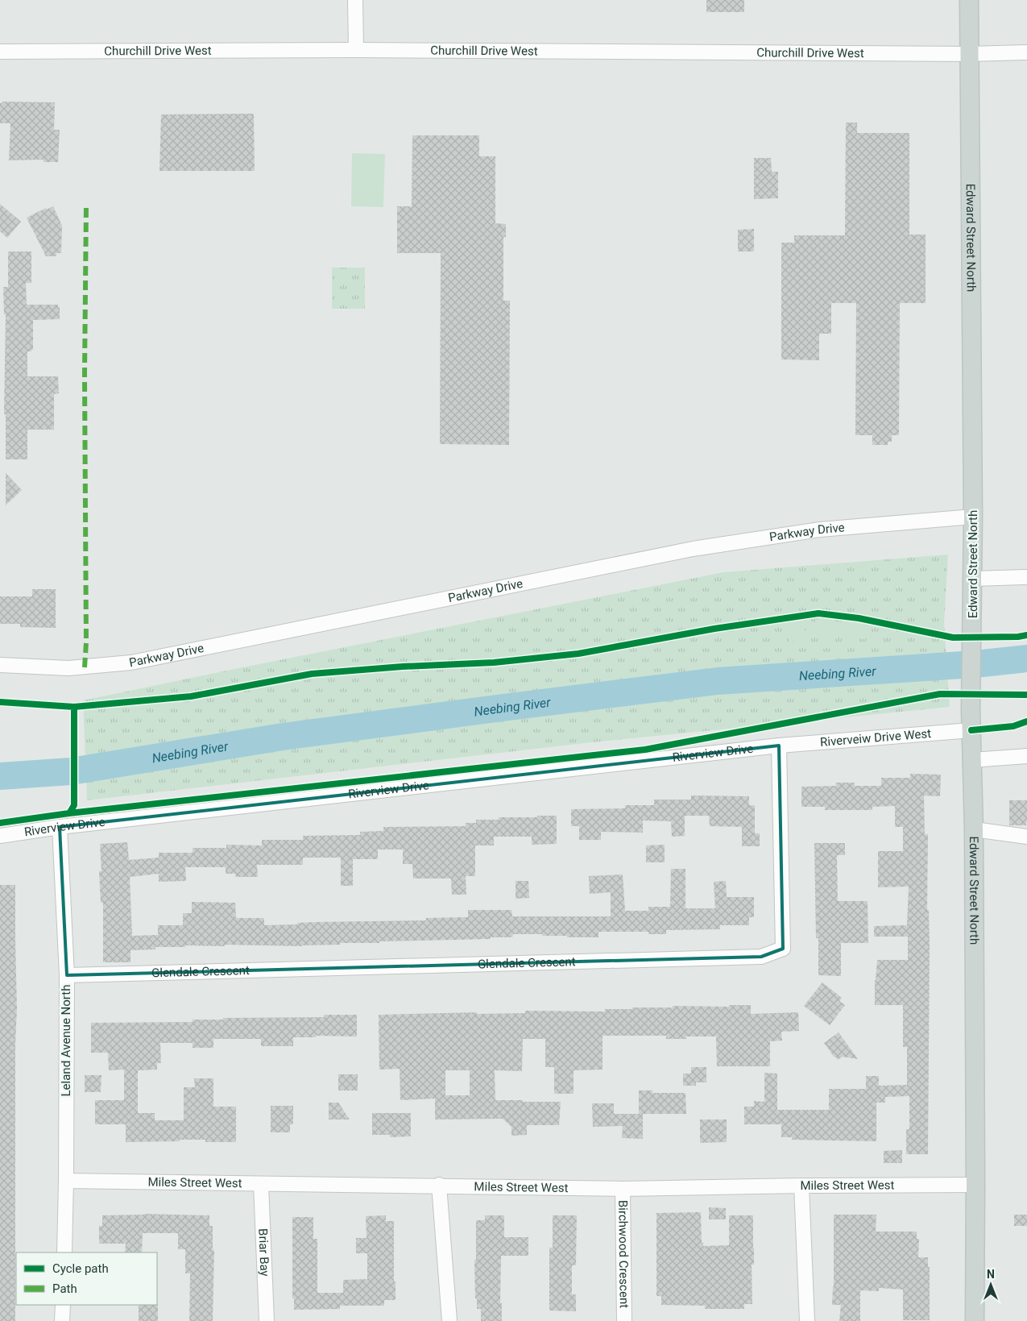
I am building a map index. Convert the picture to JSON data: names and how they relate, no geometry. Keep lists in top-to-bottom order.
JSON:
{
  "streets": {
    "main road": ["Edward Street North"],
    "street": [
      "Churchill Drive West",
      "Parkway Drive",
      "Riverveiw Drive West",
      "Riverview Drive",
      "Glendale Crescent",
      "Leland Avenue North",
      "Miles Street West",
      "Briar Bay",
      "Birchwood Crescent"
    ]
  },
  "crossings": [
    ["Churchill Drive West", "Edward Street North"],
    ["Edward Street North", "Parkway Drive"],
    ["Edward Street North", "Riverveiw Drive West"],
    ["Edward Street North", "Miles Street West"],
    ["Riverveiw Drive West", "Riverview Drive"],
    ["Riverveiw Drive West", "Glendale Crescent"],
    ["Riverview Drive", "Glendale Crescent"],
    ["Riverview Drive", "Leland Avenue North"],
    ["Glendale Crescent", "Leland Avenue North"],
    ["Leland Avenue North", "Miles Street West"],
    ["Miles Street West", "Briar Bay"],
    ["Miles Street West", "Birchwood Crescent"]
  ],
  "water": ["Neebing River"],
  "legend": ["Cycle path", "Path"],
  "north": "top"
}
